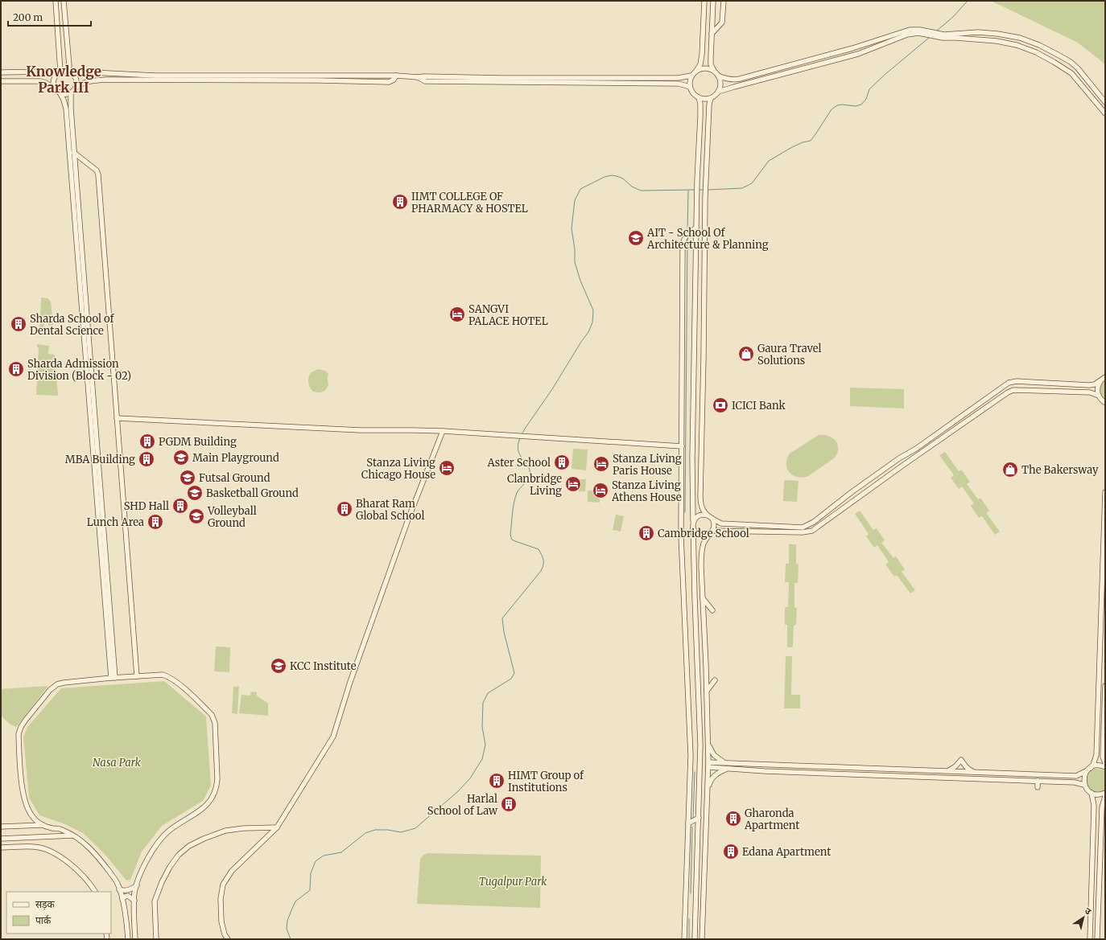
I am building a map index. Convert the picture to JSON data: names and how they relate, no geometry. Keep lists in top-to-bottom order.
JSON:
{
  "districts": ["Knowledge Park III"],
  "parks": ["Nasa Park", "Tugalpur Park"],
  "places": {
    "building": [
      "IIMT COLLEGE OF PHARMACY & HOSTEL",
      "Sharda School of Dental Science",
      "Sharda Admission Division (Block - 02)",
      "PGDM Building",
      "MBA Building",
      "Aster School",
      "SHD Hall",
      "Bharat Ram Global School",
      "Lunch Area",
      "Cambridge School",
      "HIMT Group of Institutions",
      "Harlal School of Law",
      "Gharonda Apartment",
      "Edana Apartment"
    ],
    "school or university": [
      "AIT - School Of Architecture & Planning",
      "Main Playground",
      "Futsal Ground",
      "Basketball Ground",
      "Volleyball Ground",
      "KCC Institute"
    ],
    "hotel": [
      "SANGVI PALACE HOTEL",
      "Stanza Living Paris House",
      "Stanza Living Chicago House",
      "Clanbridge Living",
      "Stanza Living Athens House"
    ],
    "shop": ["Gaura Travel Solutions", "The Bakersway"],
    "bank": ["ICICI Bank"]
  },
  "legend": ["सड़क", "पार्क"],
  "scale_bar": "200 m",
  "north": "top right"
}
